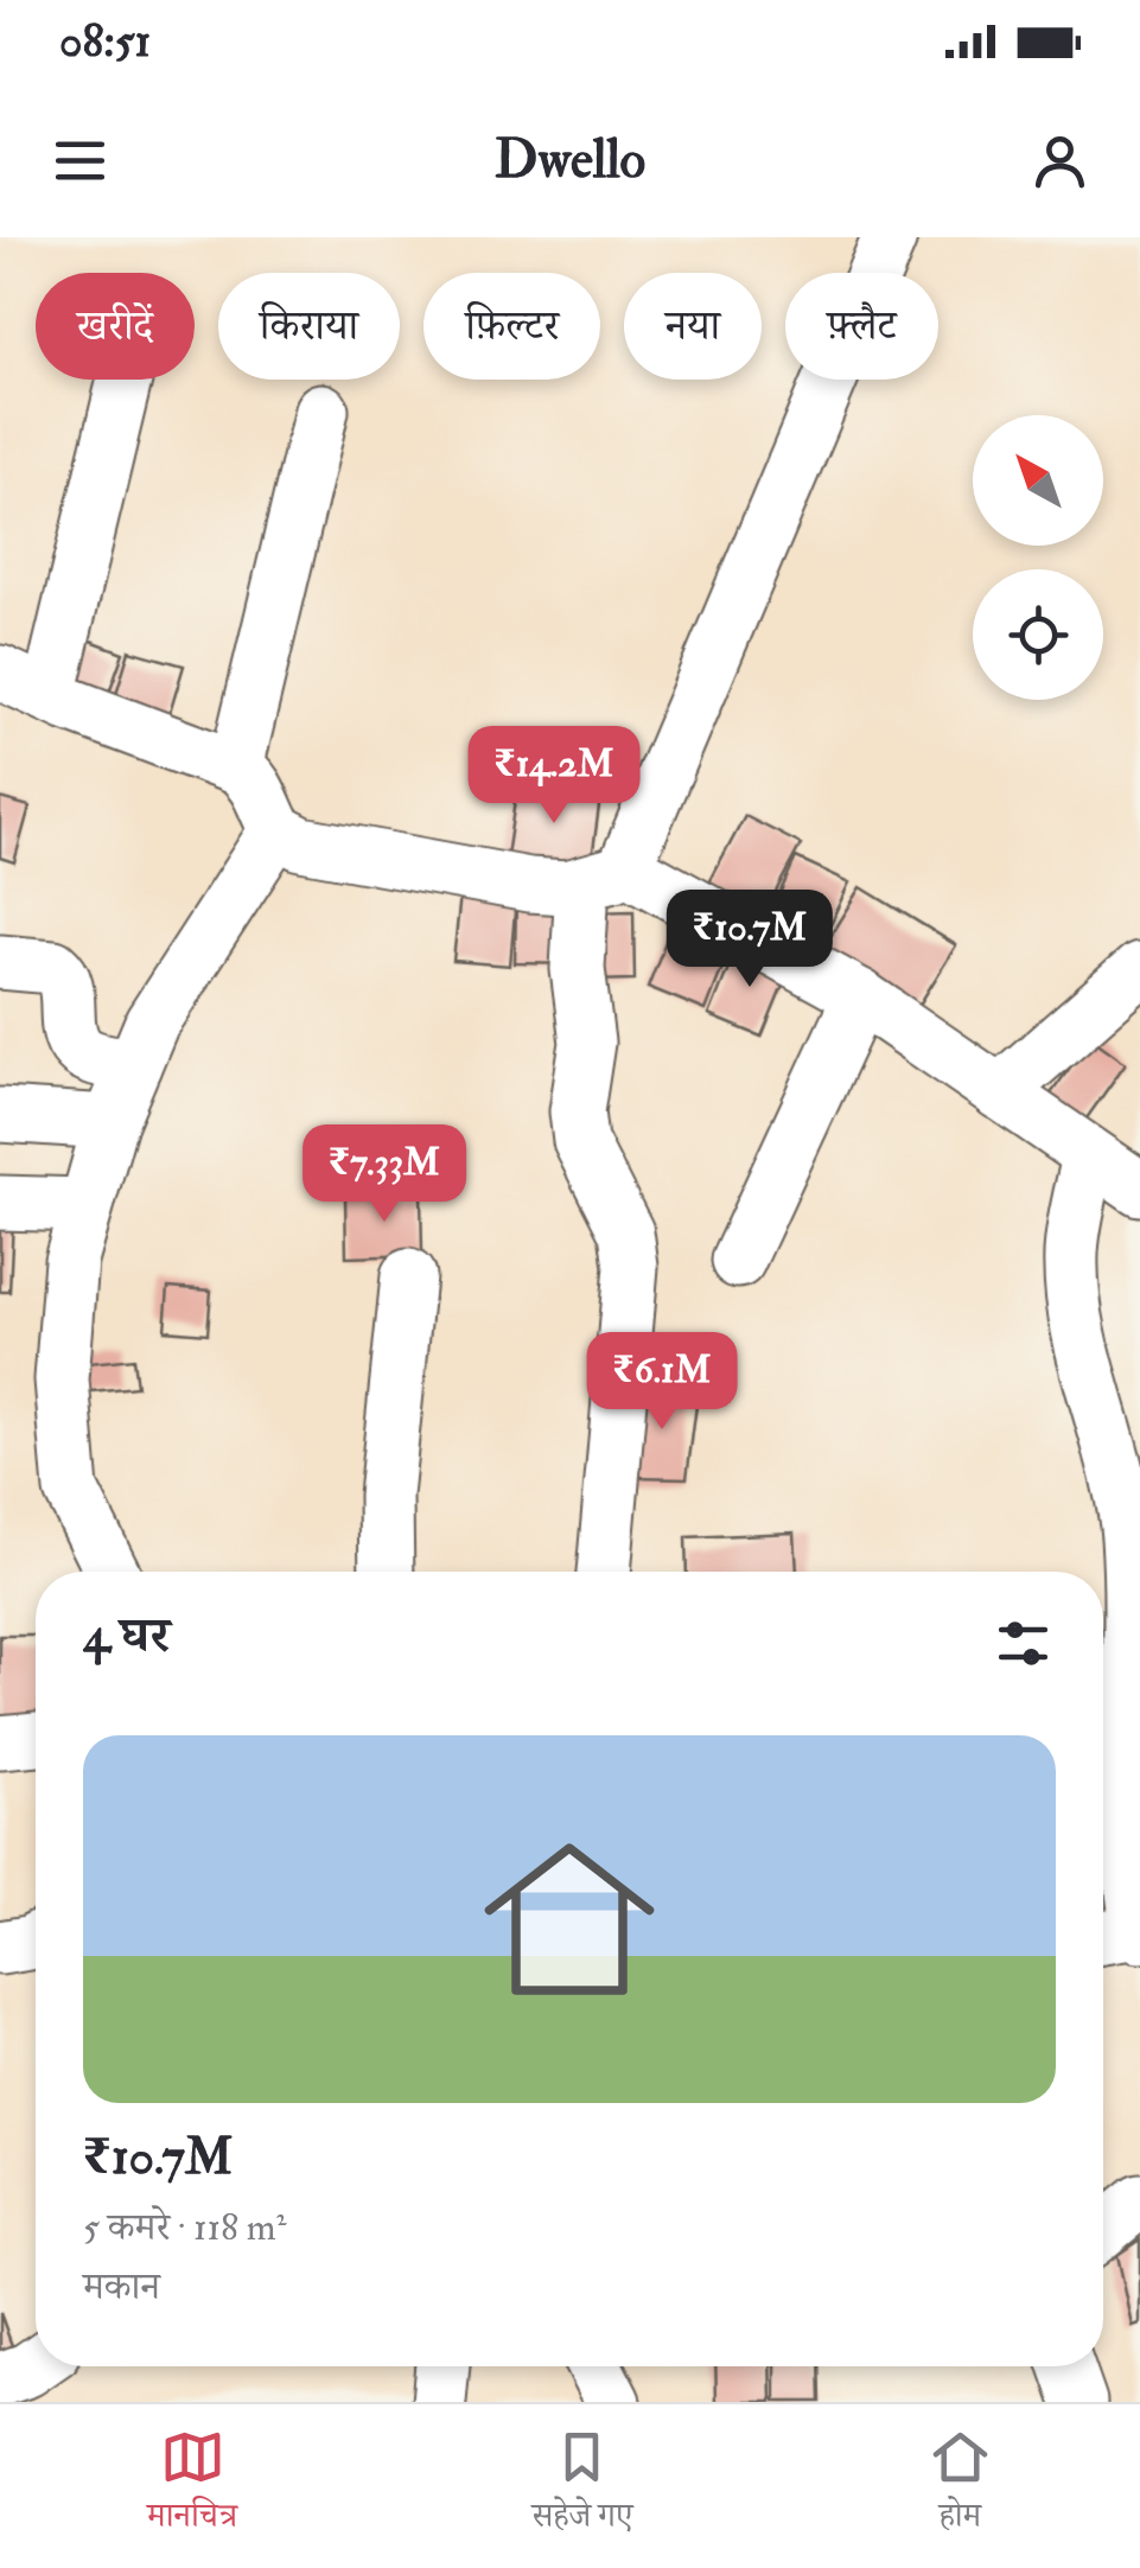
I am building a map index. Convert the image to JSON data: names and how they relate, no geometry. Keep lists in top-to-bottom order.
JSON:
{
  "north": "top left",
  "page": {
    "status": "08:51",
    "header": "Dwello",
    "chip": [
      "खरीदें",
      "किराया",
      "फ़िल्टर",
      "नया",
      "फ़्लैट"
    ],
    "price": [
      "₹14.2M",
      "₹10.7M",
      "₹7.33M",
      "₹6.1M"
    ],
    "heading": "4 घर",
    "list": [
      {
        "name": "₹10.7M",
        "note": "5 कमरे · 118 m² · मकान"
      }
    ],
    "tabs": ["मानचित्र", "सहेजे गए", "होम"]
  }
}
